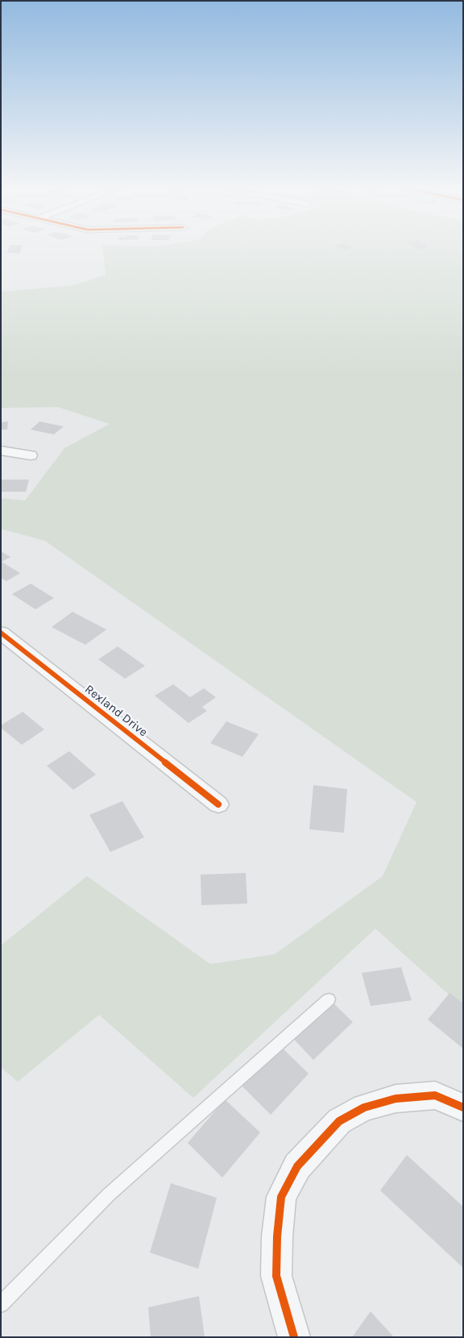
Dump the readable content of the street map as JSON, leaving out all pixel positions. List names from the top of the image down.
{
  "streets": {
    "street": ["Rexland Drive"]
  }
}
